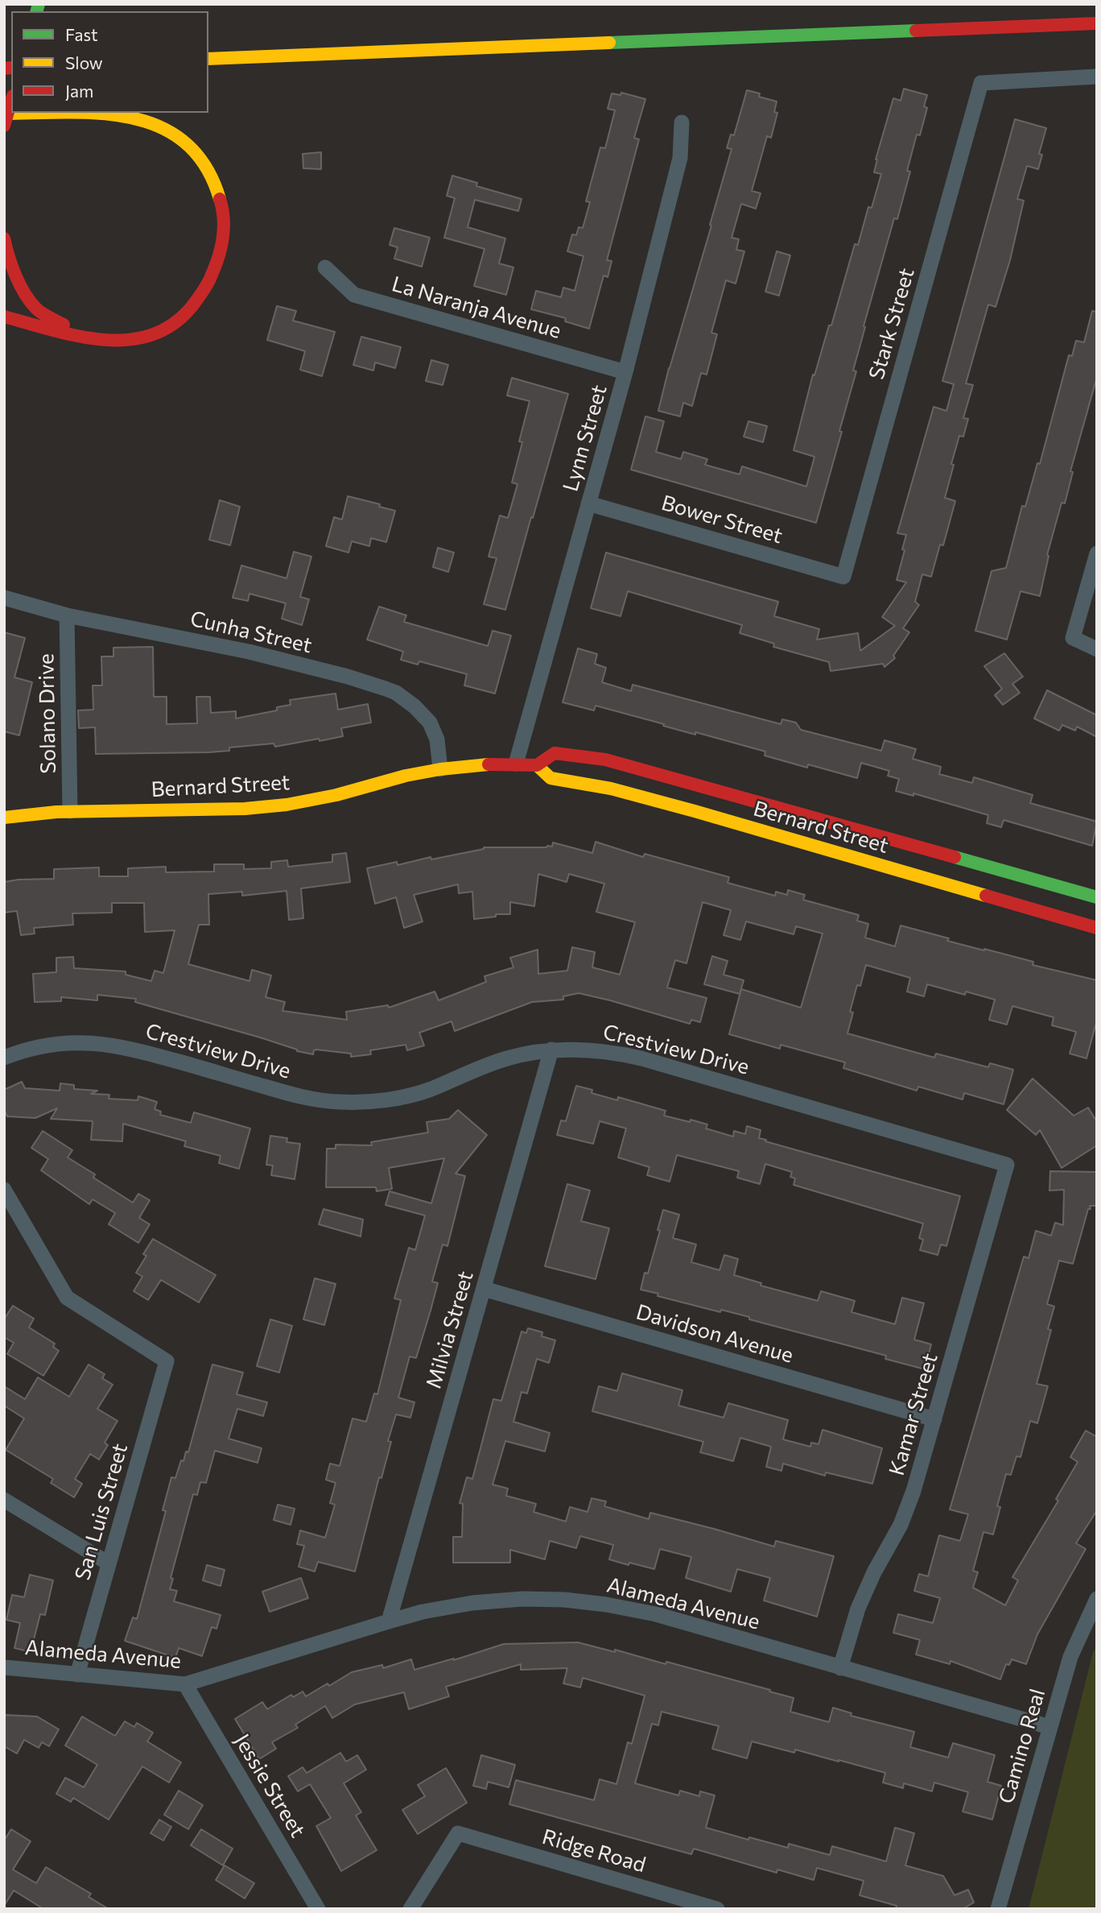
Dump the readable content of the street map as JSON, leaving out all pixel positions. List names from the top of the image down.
{
  "streets": {
    "main road": ["Bernard Street"],
    "street": [
      "La Naranja Avenue",
      "Stark Street",
      "Lynn Street",
      "Bower Street",
      "Cunha Street",
      "Solano Drive",
      "Crestview Drive",
      "Milvia Street",
      "Davidson Avenue",
      "Kamar Street",
      "San Luis Street",
      "Alameda Avenue",
      "Camino Real",
      "Jessie Street",
      "Ridge Road"
    ]
  },
  "crossings": [
    ["La Naranja Avenue", "Lynn Street"],
    ["Stark Street", "Bower Street"],
    ["Lynn Street", "Bower Street"],
    ["Lynn Street", "Bernard Street"],
    ["Cunha Street", "Solano Drive"],
    ["Cunha Street", "Bernard Street"],
    ["Solano Drive", "Bernard Street"],
    ["Crestview Drive", "Milvia Street"],
    ["Crestview Drive", "Kamar Street"],
    ["Milvia Street", "Davidson Avenue"],
    ["Milvia Street", "Alameda Avenue"],
    ["Davidson Avenue", "Kamar Street"],
    ["Kamar Street", "Alameda Avenue"],
    ["San Luis Street", "Alameda Avenue"],
    ["Alameda Avenue", "Camino Real"],
    ["Alameda Avenue", "Jessie Street"]
  ],
  "legend": ["Fast", "Slow", "Jam"]
}
